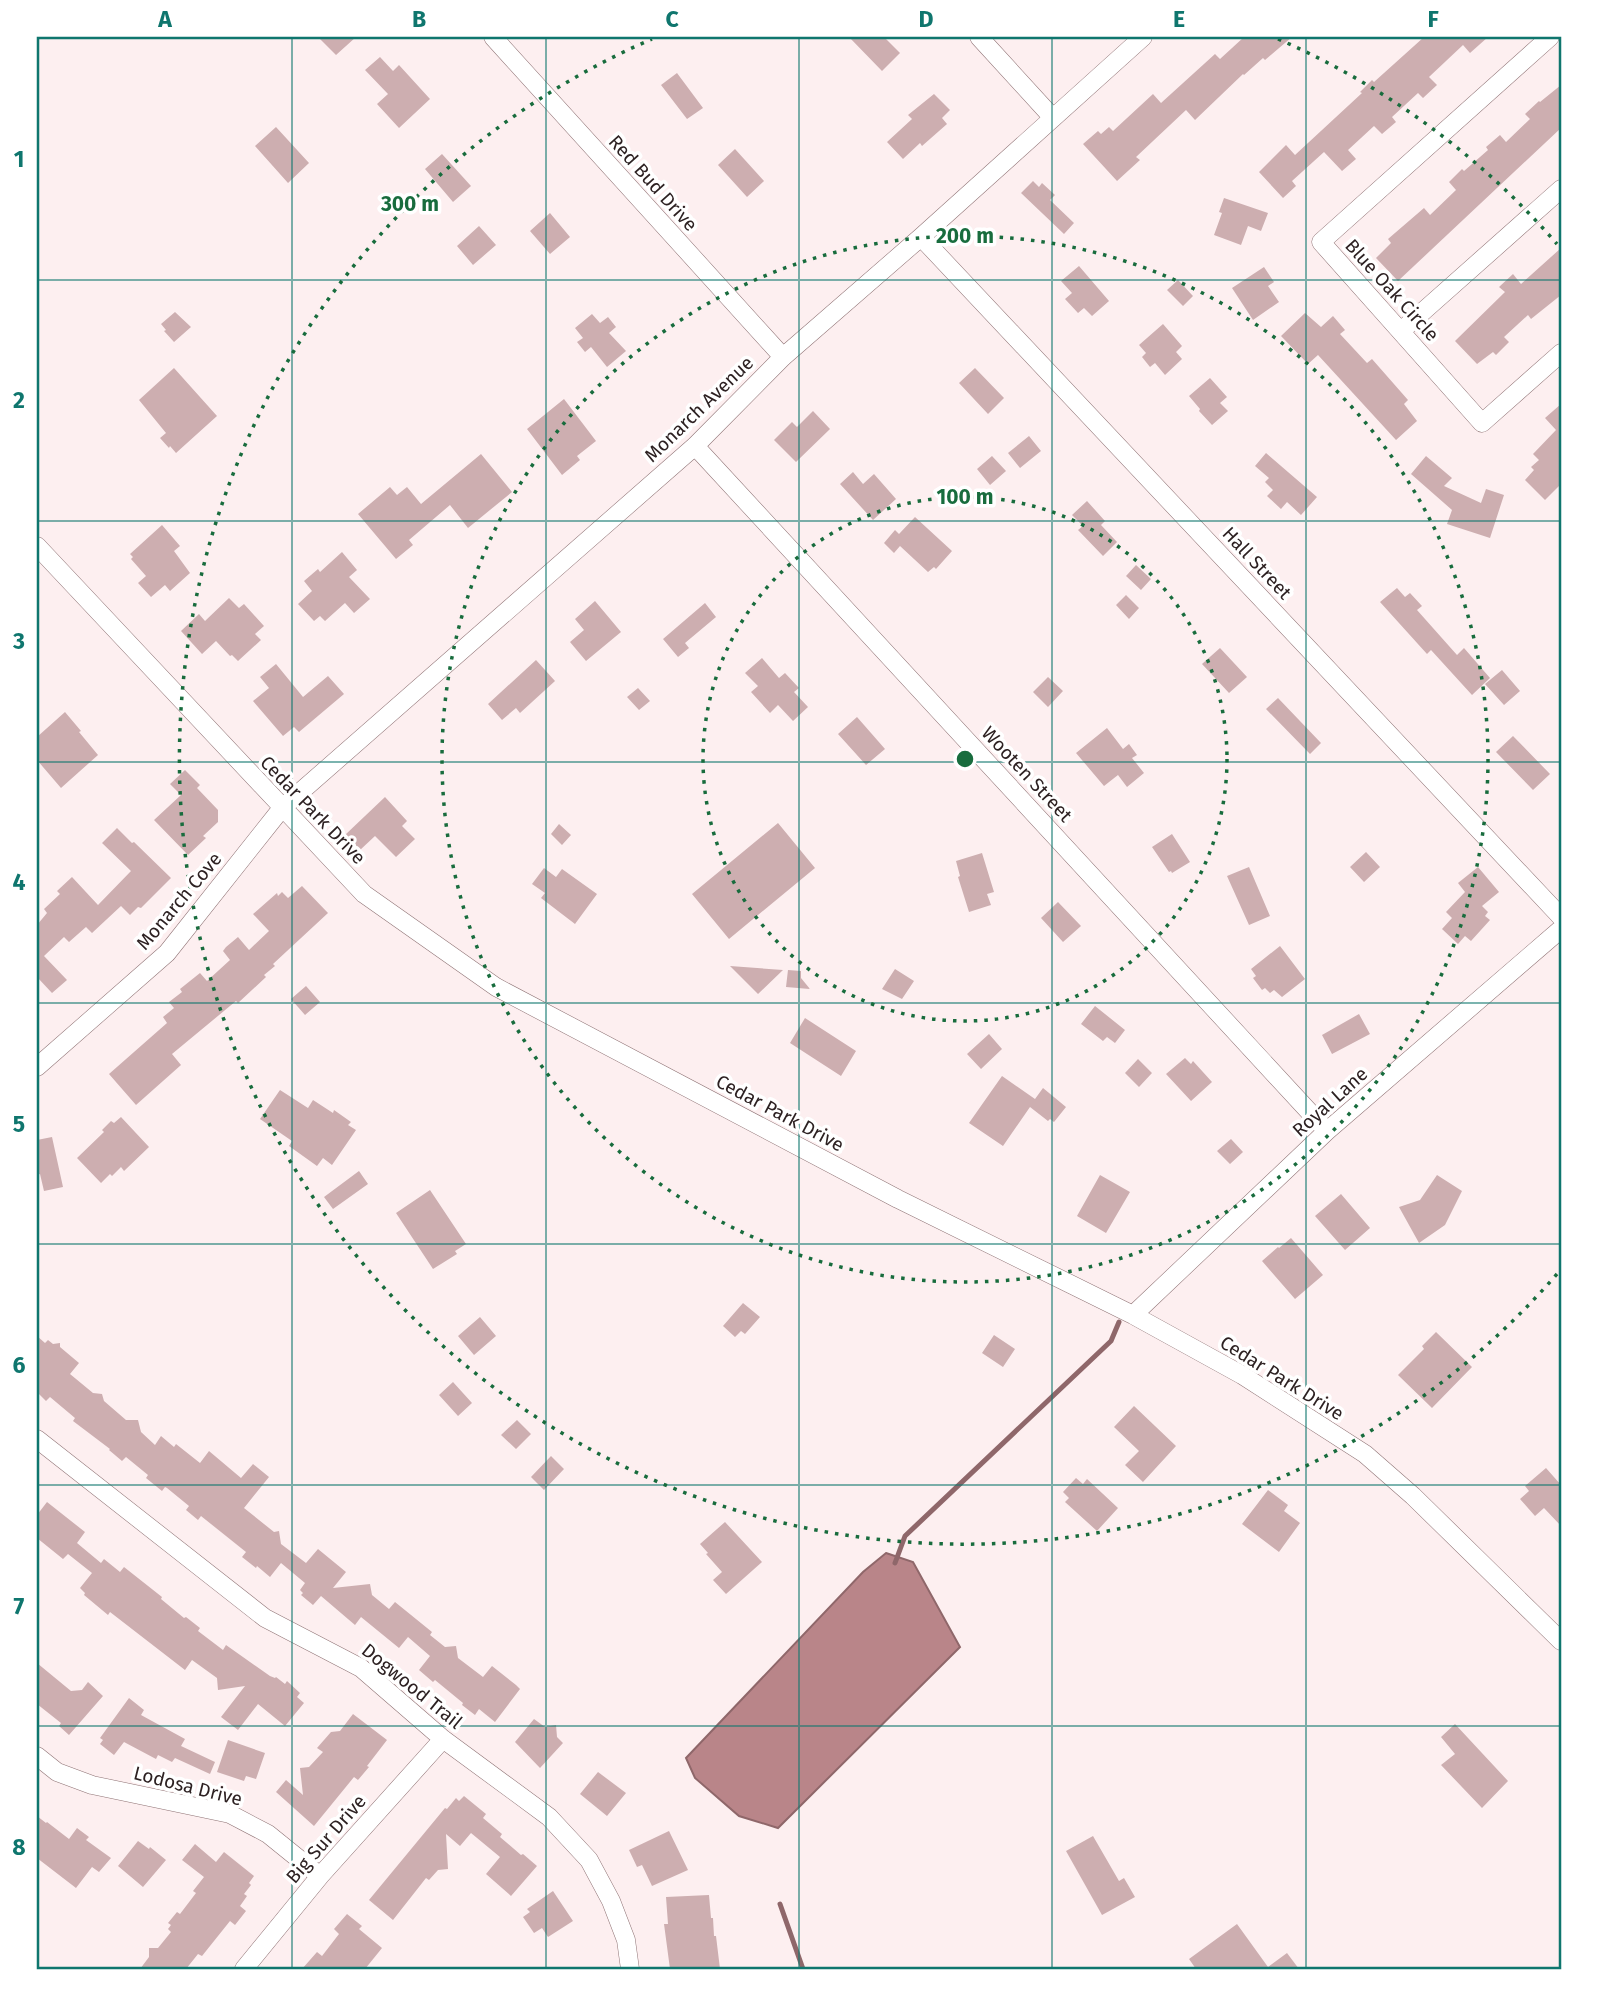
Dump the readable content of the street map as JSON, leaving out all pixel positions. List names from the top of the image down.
{
  "streets": {
    "street": [
      "Red Bud Drive",
      "Blue Oak Circle",
      "Monarch Avenue",
      "Hall Street",
      "Wooten Street",
      "Cedar Park Drive",
      "Monarch Cove",
      "Royal Lane",
      "Dogwood Trail",
      "Lodosa Drive",
      "Big Sur Drive"
    ]
  },
  "crossings": [
    ["Red Bud Drive", "Monarch Avenue"],
    ["Monarch Avenue", "Hall Street"],
    ["Monarch Avenue", "Wooten Street"],
    ["Monarch Avenue", "Cedar Park Drive"],
    ["Monarch Avenue", "Monarch Cove"],
    ["Wooten Street", "Royal Lane"],
    ["Cedar Park Drive", "Monarch Cove"],
    ["Cedar Park Drive", "Royal Lane"],
    ["Dogwood Trail", "Big Sur Drive"],
    ["Lodosa Drive", "Big Sur Drive"]
  ],
  "grid": {
    "columns": [
      "A",
      "B",
      "C",
      "D",
      "E",
      "F"
    ],
    "rows": [
      "1",
      "2",
      "3",
      "4",
      "5",
      "6",
      "7",
      "8"
    ]
  },
  "rings": ["300 m", "200 m", "100 m"]
}
